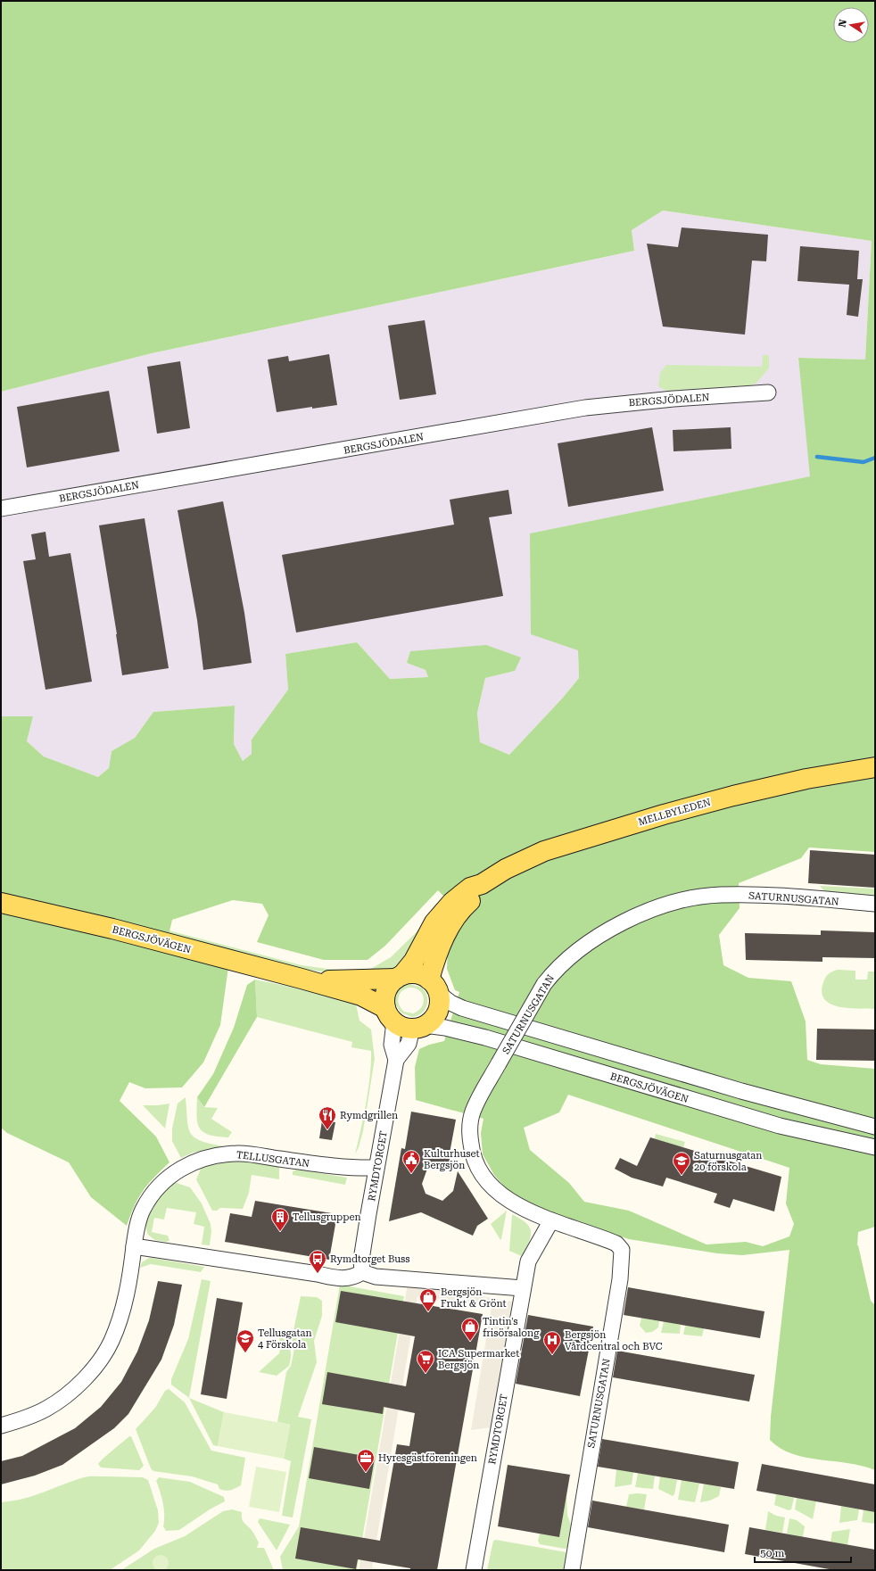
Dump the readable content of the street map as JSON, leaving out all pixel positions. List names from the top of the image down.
{
  "streets": {
    "main road": ["MELLBYLEDEN", "BERGSJÖVÄGEN"],
    "street": [
      "BERGSJÖDALEN",
      "SATURNUSGATAN",
      "TELLUSGATAN",
      "RYMDTORGET"
    ]
  },
  "crossings": [
    ["MELLBYLEDEN", "BERGSJÖVÄGEN"],
    ["MELLBYLEDEN", "RYMDTORGET"],
    ["SATURNUSGATAN", "RYMDTORGET"],
    ["BERGSJÖVÄGEN", "RYMDTORGET"],
    ["TELLUSGATAN", "RYMDTORGET"]
  ],
  "places": {
    "restaurant": ["Rymdgrillen"],
    "public building": ["Kulturhuset Bergsjön"],
    "school or university": ["Saturnusgatan 20 förskola", "Tellusgatan 4 Förskola"],
    "building": ["Tellusgruppen"],
    "bus stop": ["Rymdtorget Buss"],
    "shop": ["Bergsjön Frukt & Grönt", "Tintin's frisörsalong"],
    "hospital": ["Bergsjön Vårdcentral och BVC"],
    "supermarket": ["ICA Supermarket Bergsjön"],
    "office": ["Hyresgästföreningen"]
  },
  "scale_bar": "50 m",
  "north": "left"
}
